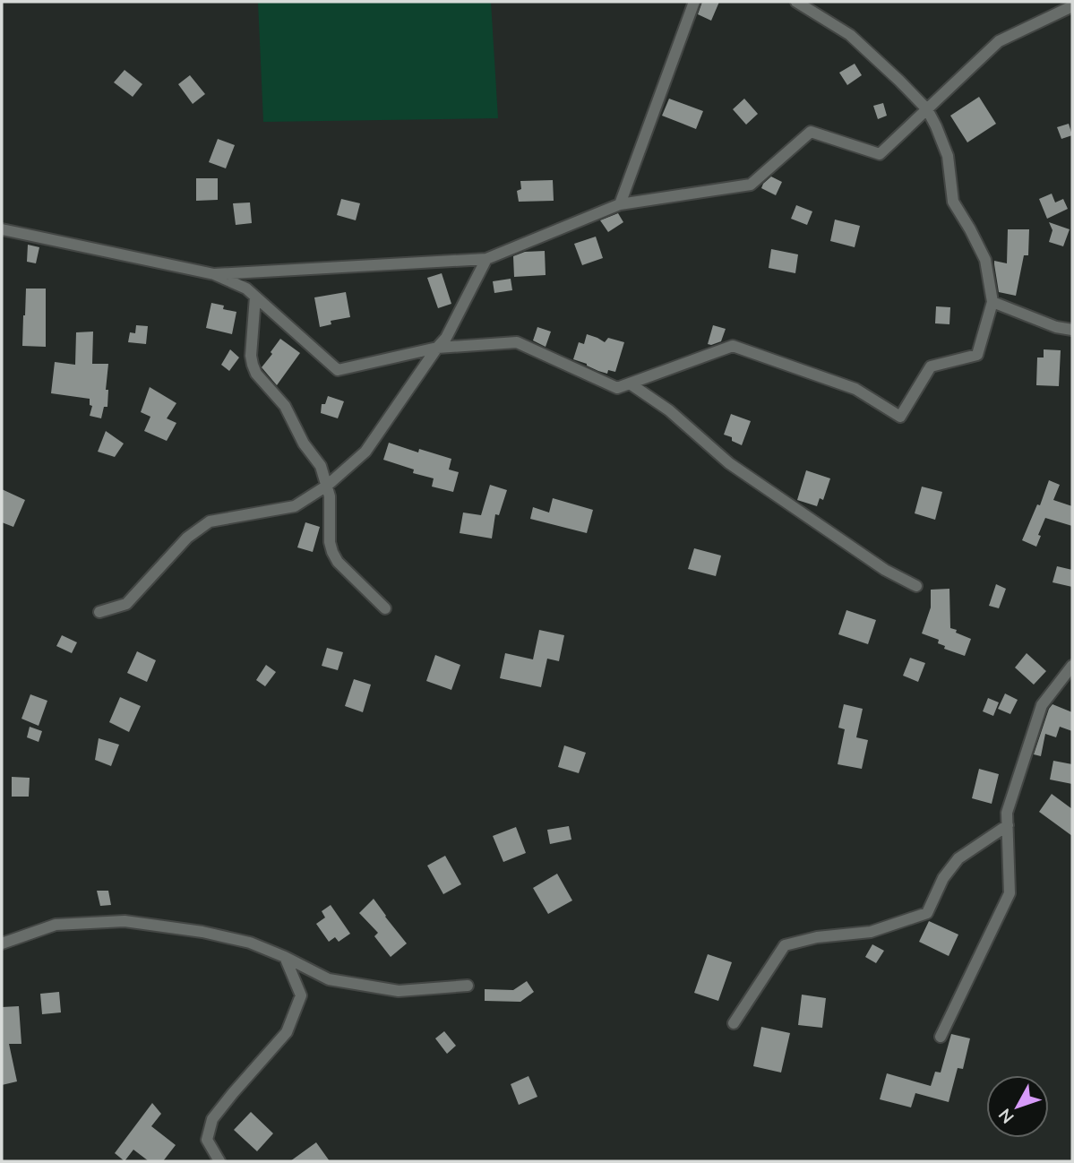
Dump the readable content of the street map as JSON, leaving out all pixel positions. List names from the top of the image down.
{
  "north": "bottom left"
}
